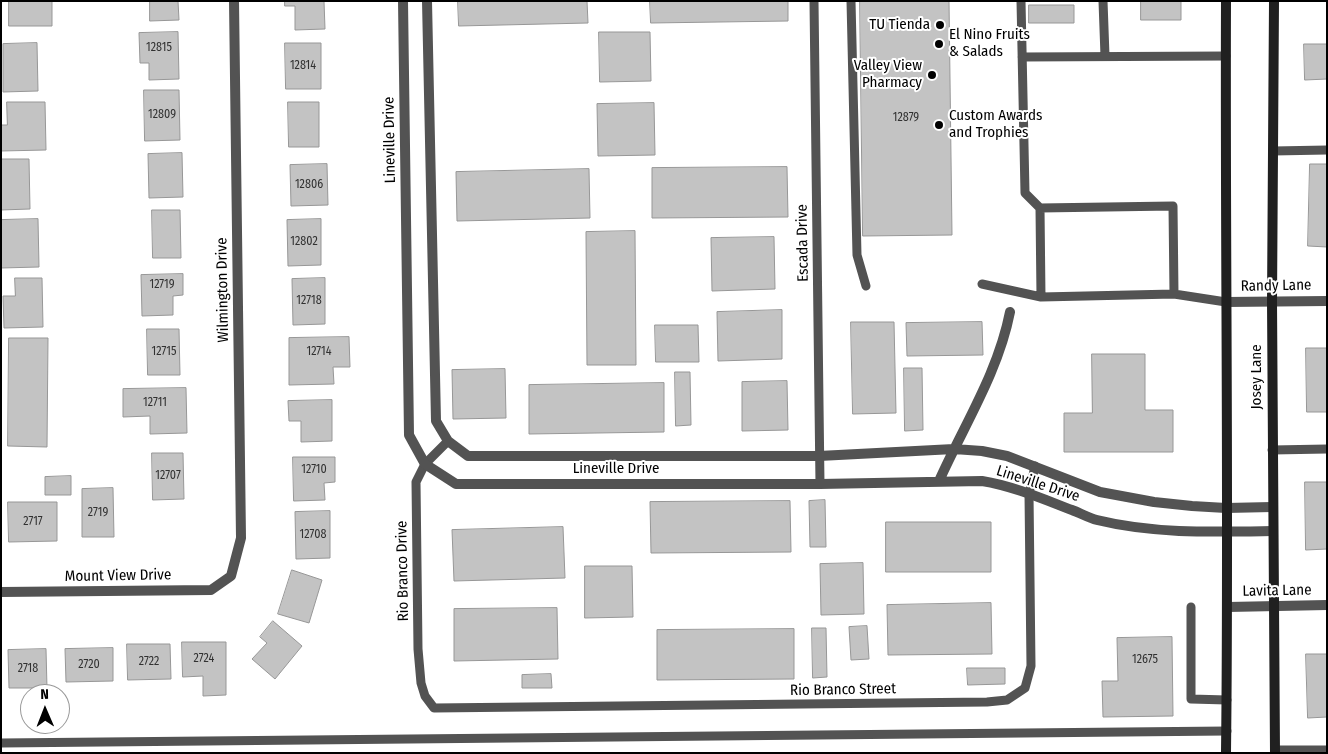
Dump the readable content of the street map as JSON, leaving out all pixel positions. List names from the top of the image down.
{
  "streets": {
    "main road": ["Josey Lane"],
    "street": [
      "Lineville Drive",
      "Randy Lane",
      "Wilmington Drive",
      "Mount View Drive",
      "Lavita Lane"
    ],
    "lane": ["Escada Drive", "Rio Branco Drive", "Rio Branco Street"]
  },
  "crossings": [
    ["Lineville Drive", "Escada Drive"],
    ["Lineville Drive", "Josey Lane"],
    ["Lineville Drive", "Rio Branco Drive"],
    ["Lineville Drive", "Rio Branco Street"],
    ["Randy Lane", "Josey Lane"],
    ["Wilmington Drive", "Mount View Drive"],
    ["Josey Lane", "Lavita Lane"],
    ["Rio Branco Drive", "Rio Branco Street"]
  ],
  "places": [
    "TU Tienda",
    "El Nino Fruits & Salads",
    "Valley View Pharmacy",
    "Custom Awards and Trophies"
  ],
  "house_numbers": [
    "12815",
    "12814",
    "12809",
    "12879",
    "12806",
    "12802",
    "12719",
    "12718",
    "12715",
    "12714",
    "12711",
    "12710",
    "12707",
    "2719",
    "2717",
    "12708",
    "2724",
    "12675",
    "2722",
    "2720",
    "2718"
  ],
  "north": "top"
}
